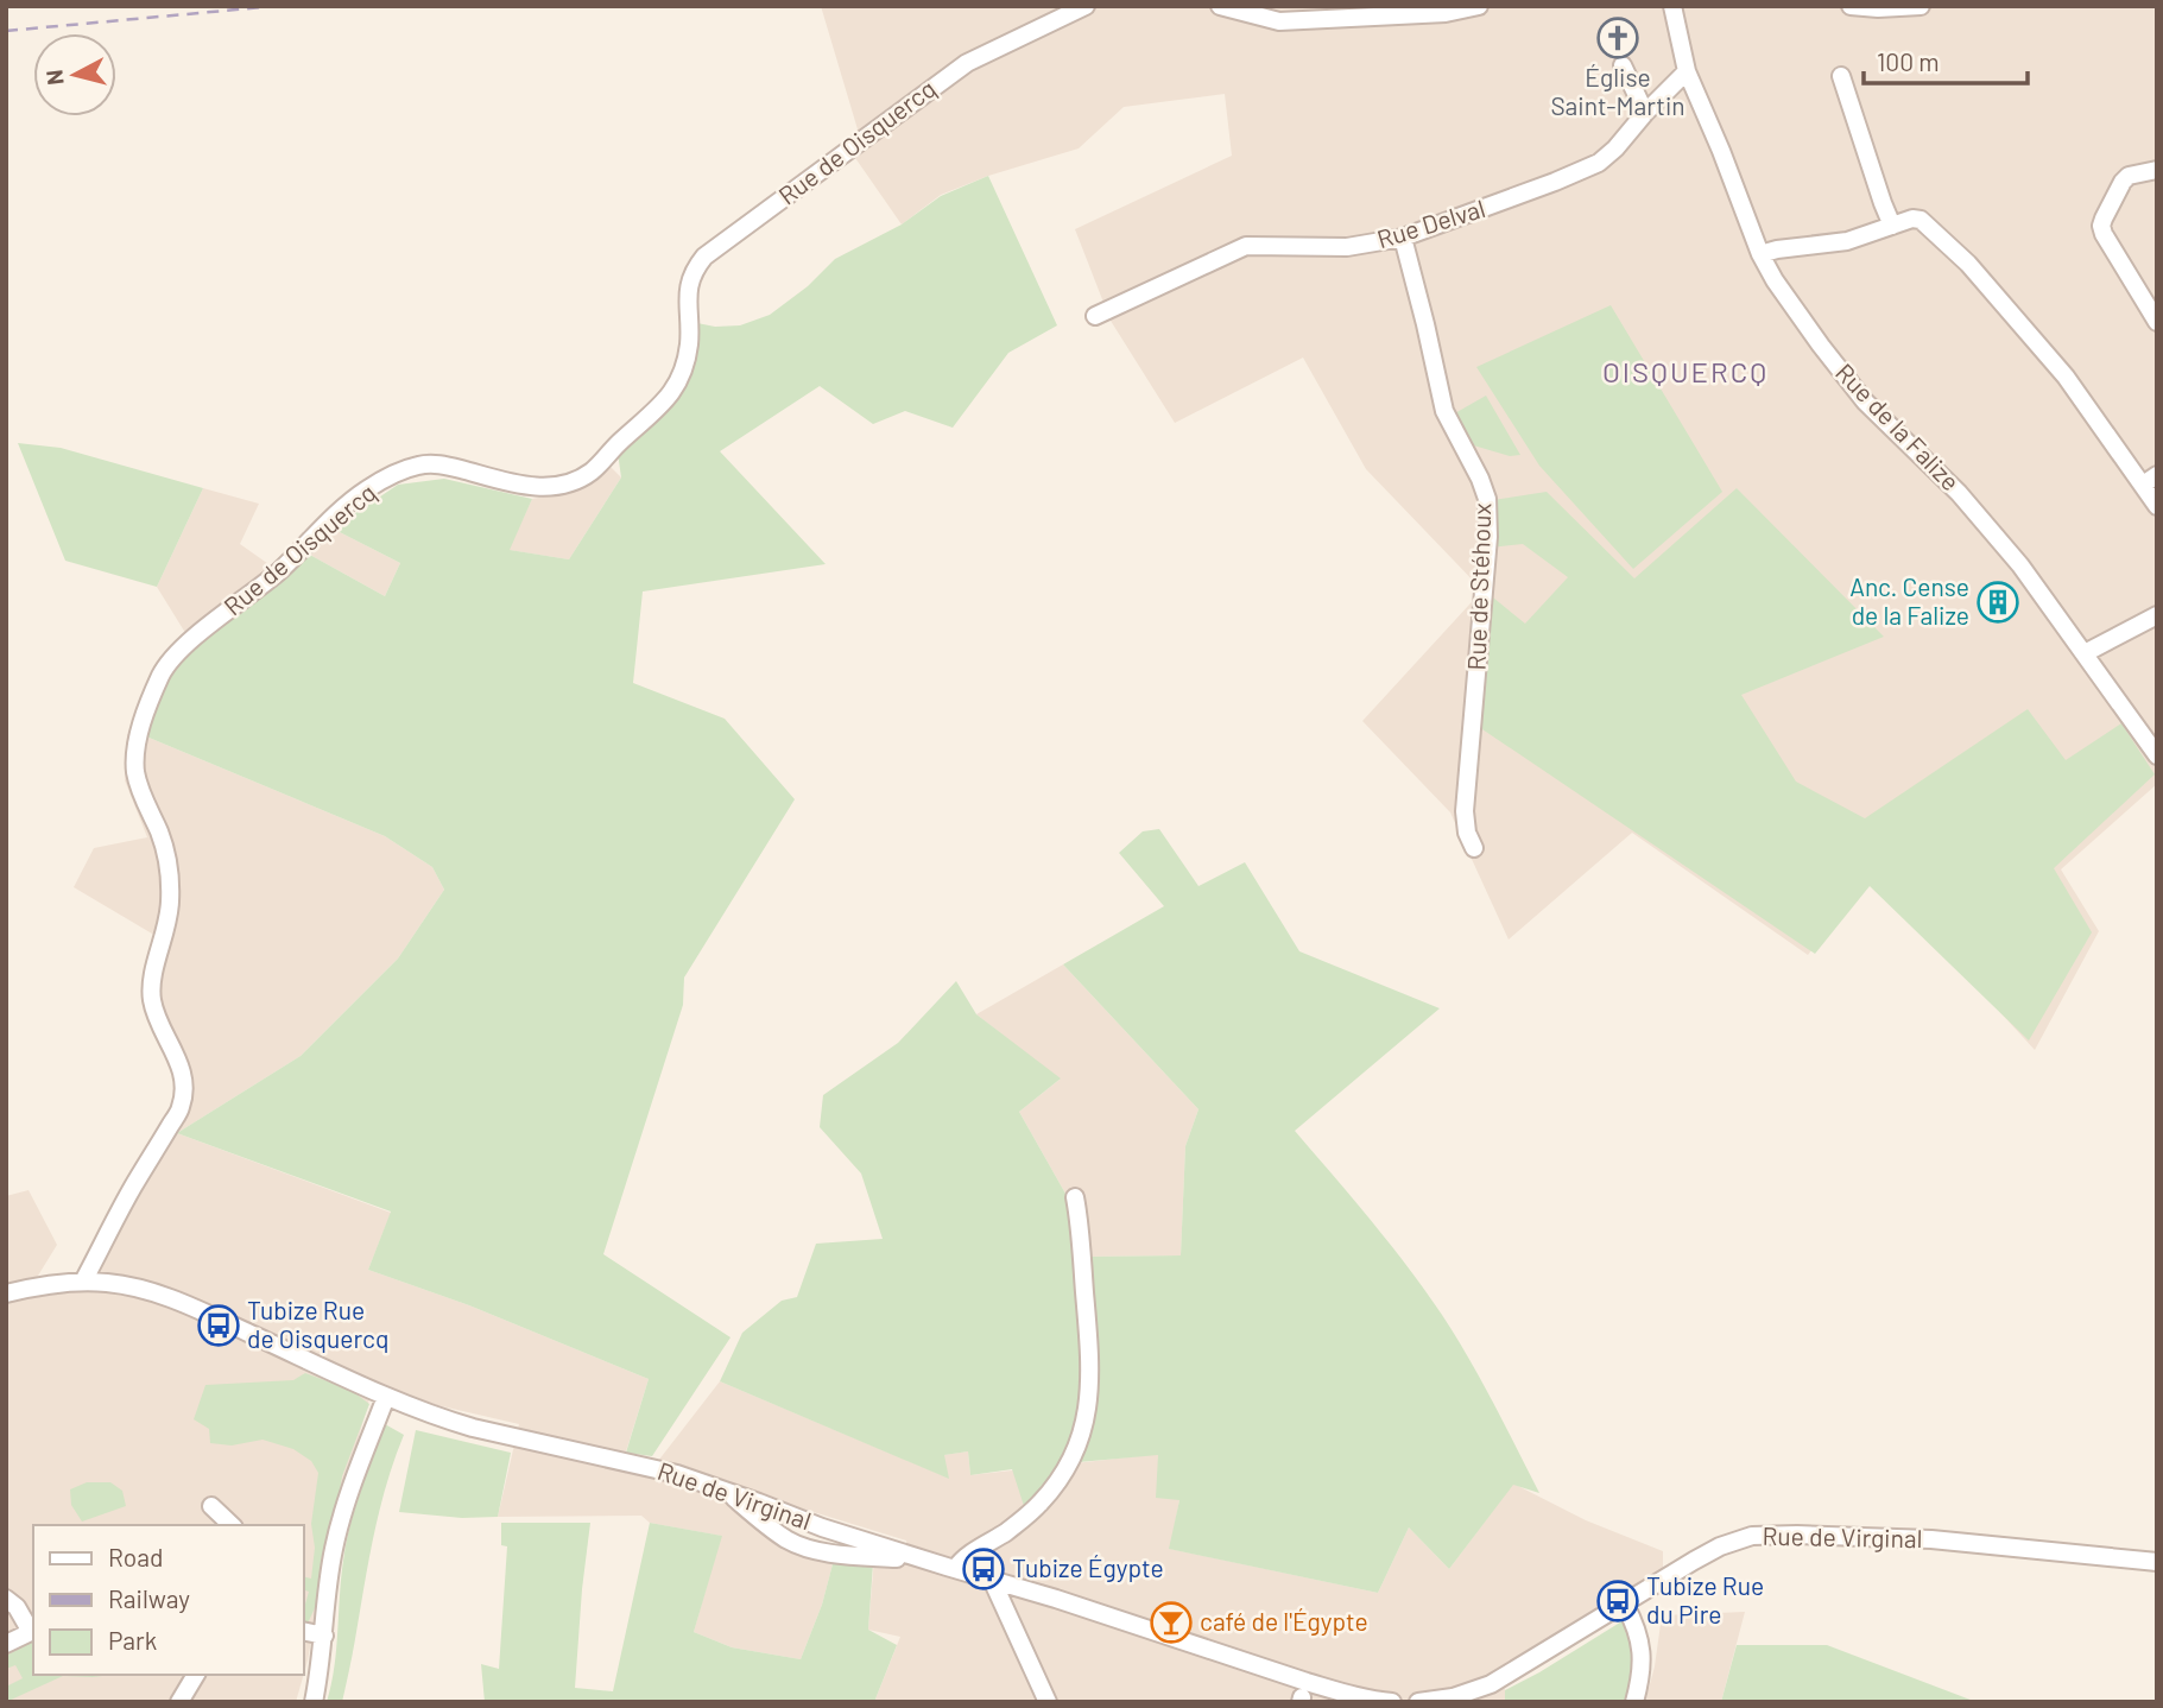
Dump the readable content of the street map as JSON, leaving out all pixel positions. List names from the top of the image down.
{
  "streets": {
    "street": [
      "Rue de Oisquercq",
      "Rue Delval",
      "Rue de la Falize",
      "Rue de Stéhoux",
      "Rue de Virginal"
    ]
  },
  "crossings": [
    ["Rue de Oisquercq", "Rue de Virginal"],
    ["Rue Delval", "Rue de la Falize"],
    ["Rue Delval", "Rue de Stéhoux"]
  ],
  "districts": ["OISQUERCQ"],
  "places": {
    "church": ["Église Saint-Martin"],
    "building": ["Anc. Cense de la Falize"],
    "bus stop": ["Tubize Rue de Oisquercq", "Tubize Égypte", "Tubize Rue du Pire"],
    "bar": ["café de l'Égypte"]
  },
  "legend": ["Road", "Railway", "Park"],
  "scale_bar": "100 m",
  "north": "left"
}
